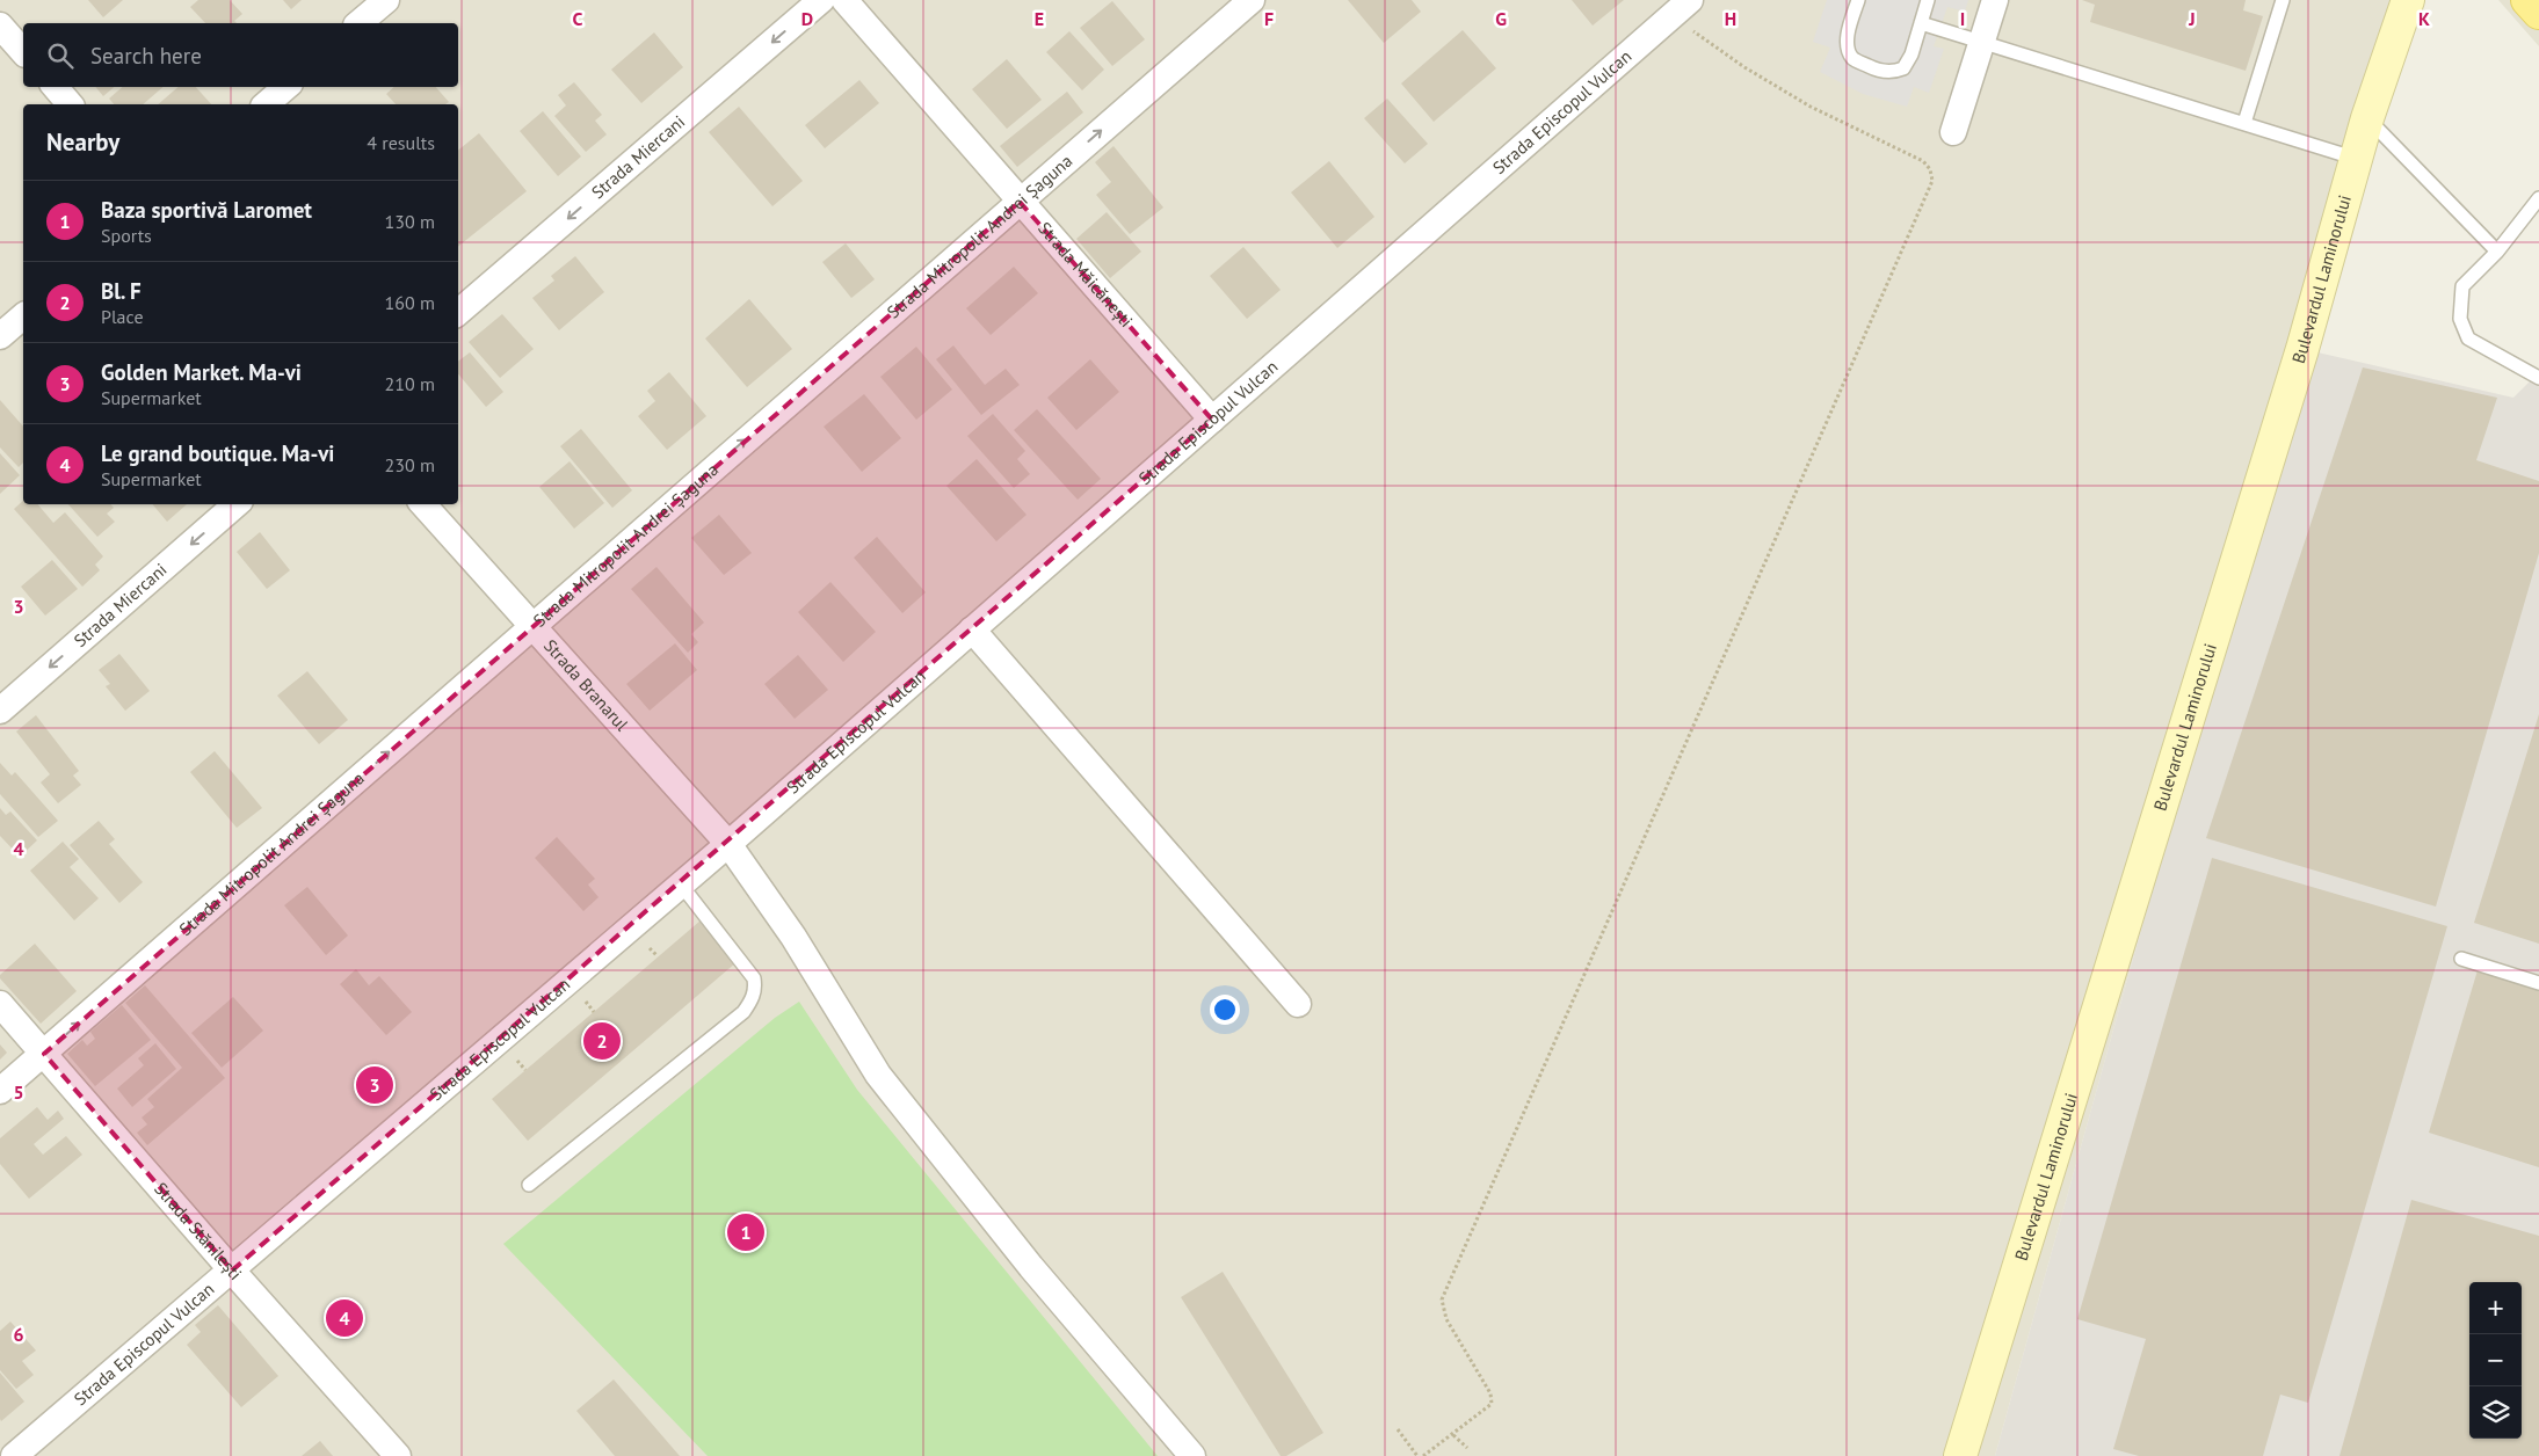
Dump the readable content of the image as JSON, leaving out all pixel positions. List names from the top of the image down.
{
  "streets": {
    "street": [
      "Strada Episcopul Vulcan",
      "Strada Miercani",
      "Strada Mitropolit Andrei Șaguna",
      "Strada Măicănești",
      "Bulevardul Laminorului",
      "Strada Branarul",
      "Strada Stănilești"
    ]
  },
  "crossings": [
    ["Strada Episcopul Vulcan", "Strada Măicănești"],
    ["Strada Episcopul Vulcan", "Strada Branarul"],
    ["Strada Episcopul Vulcan", "Strada Stănilești"],
    ["Strada Mitropolit Andrei Șaguna", "Strada Măicănești"],
    ["Strada Mitropolit Andrei Șaguna", "Strada Branarul"],
    ["Strada Mitropolit Andrei Șaguna", "Strada Stănilești"]
  ],
  "one_way": ["Strada Miercani", "Strada Mitropolit Andrei Șaguna"],
  "page": {
    "search": "Search here",
    "heading": ["Nearby", "4 results"],
    "list": [
      {
        "mark": "1",
        "name": "Baza sportivă Laromet",
        "note": "Sports",
        "value": "130 m"
      },
      {
        "mark": "2",
        "name": "Bl. F",
        "note": "Place",
        "value": "160 m"
      },
      {
        "mark": "3",
        "name": "Golden Market. Ma-vi",
        "note": "Supermarket",
        "value": "210 m"
      },
      {
        "mark": "4",
        "name": "Le grand boutique. Ma-vi",
        "note": "Supermarket",
        "value": "230 m"
      }
    ],
    "pins": [
      "2",
      "3",
      "1",
      "4"
    ],
    "map_buttons": ["+", "−"]
  },
  "grid": {
    "columns": [
      "C",
      "D",
      "E",
      "F",
      "G",
      "H",
      "I",
      "J",
      "K"
    ],
    "rows": [
      "3",
      "4",
      "5",
      "6"
    ]
  }
}
